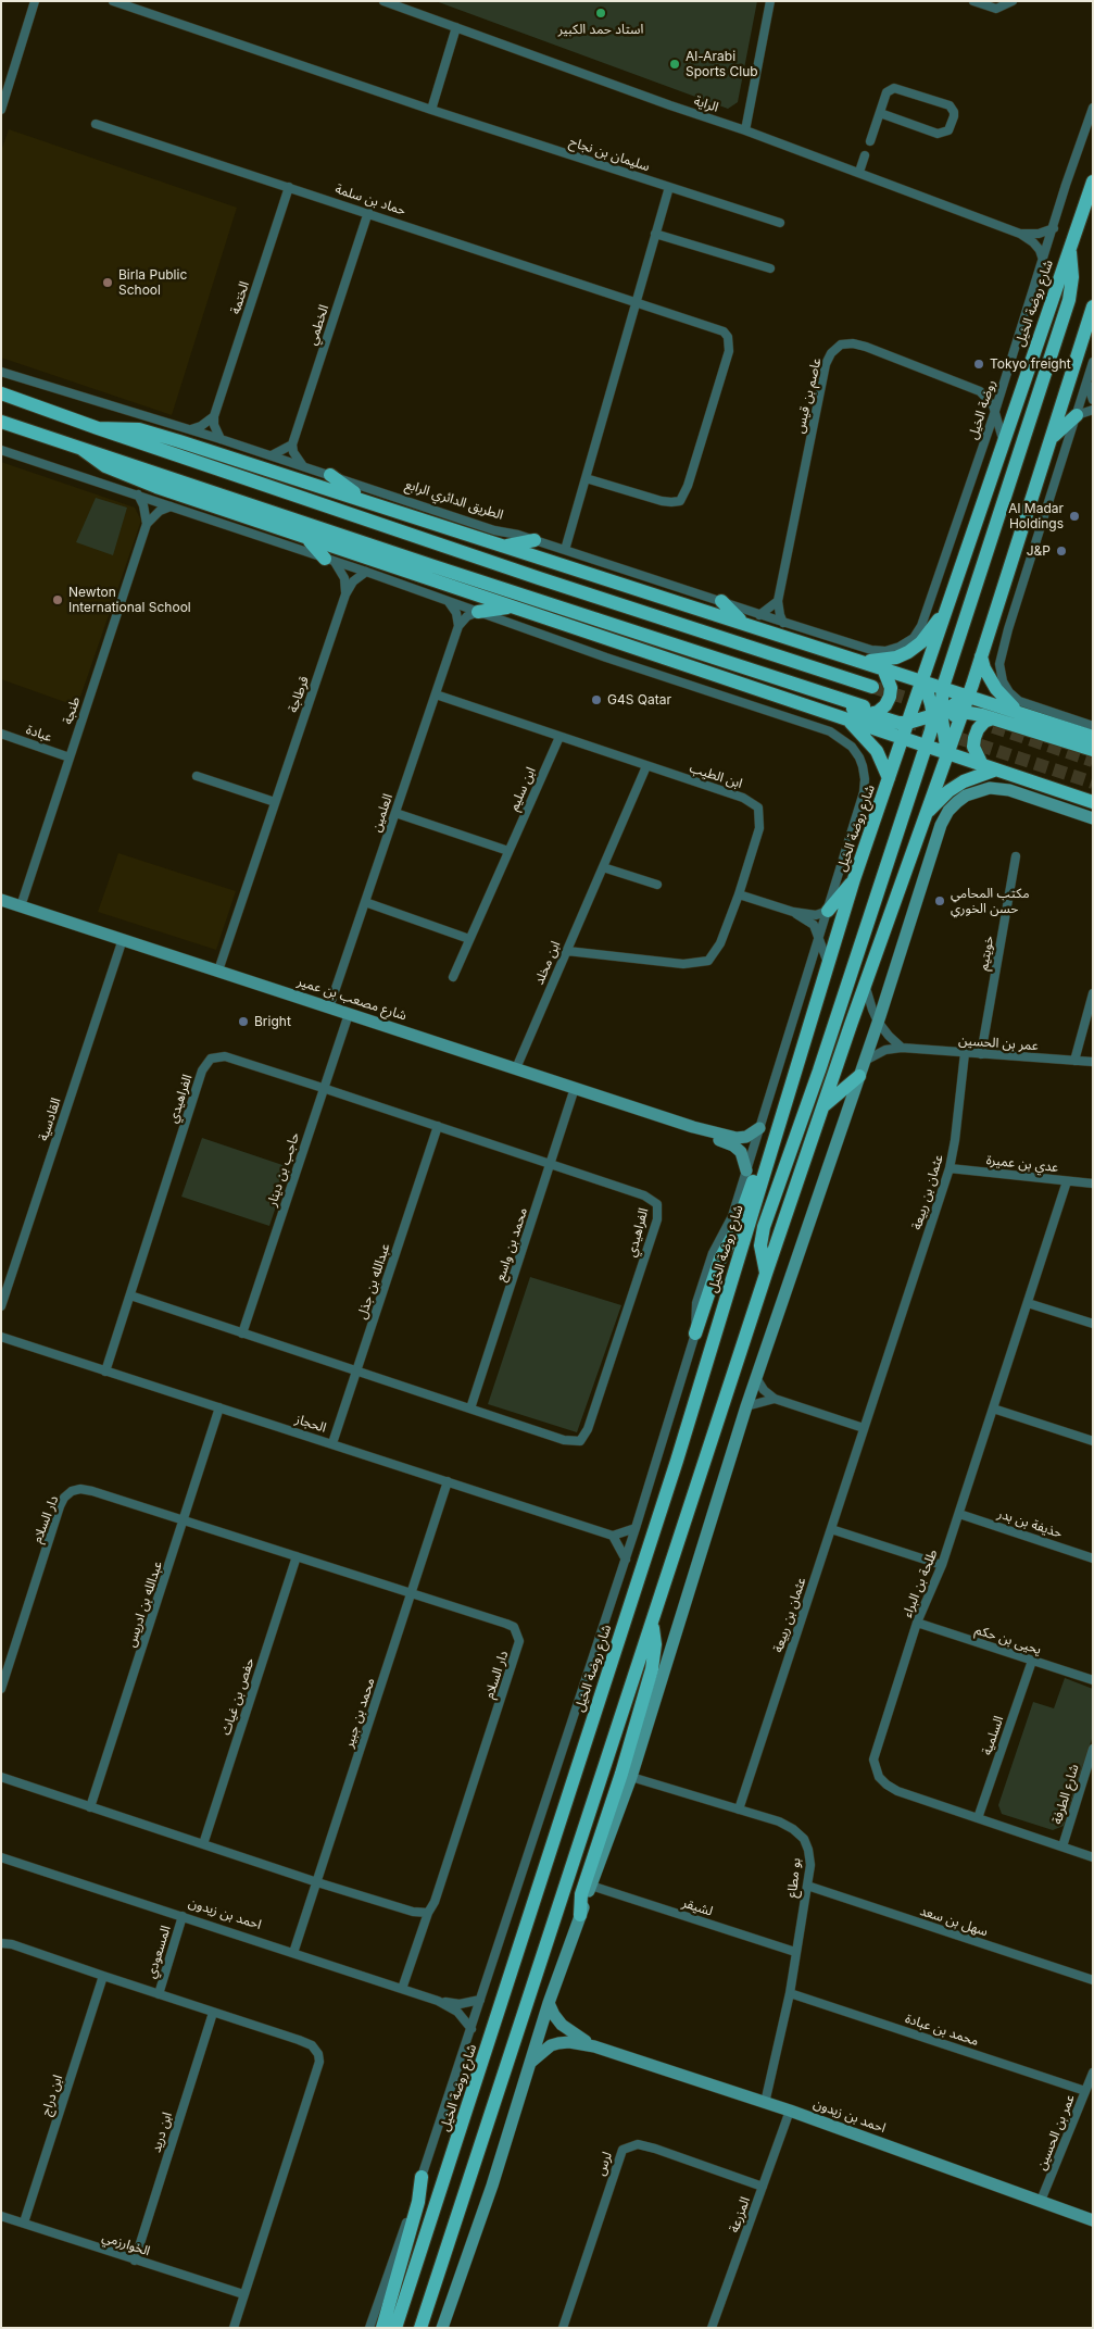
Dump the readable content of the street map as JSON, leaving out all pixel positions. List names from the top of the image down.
{
  "streets": {
    "main road": ["شارع روضة الخيل"],
    "street": [
      "الراية",
      "سليمان بن نجاح",
      "حماد بن سلمة",
      "الختمة",
      "الخطمي",
      "عاصم بن قيس",
      "روضة الخيل",
      "الطريق الدائري الرابع",
      "قرطاجة",
      "طنجة",
      "عبادة",
      "ابن الطيب",
      "ابن سليم",
      "العلمين",
      "خويتيم",
      "ابن مخلد",
      "شارع مصعب بن عمير",
      "عمر بن الحسين",
      "الفراهيدي",
      "القادسية",
      "عدي بن عميرة",
      "حاجب بن دينار",
      "عثمان بن ربيعة",
      "محمد بن واسع",
      "عبدالله بن جذل",
      "الحجاز",
      "دار السلام",
      "حذيفة بن بدر",
      "طلحة بن البراء",
      "عبدالله بن ادريس",
      "يحيى بن حكم",
      "حفص بن غياث",
      "محمد بن جبير",
      "السلمية",
      "شارع الطرفة",
      "بو مطاع",
      "لشيقر",
      "احمد بن زيدون",
      "سهل بن سعد",
      "المسعودي",
      "محمد بن عبادة",
      "ابن دراج",
      "ابن دريد",
      "لرس",
      "المزرعة",
      "الخوارزمي"
    ]
  },
  "crossings": [
    ["الراية", "روضة الخيل"],
    ["حماد بن سلمة", "الختمة"],
    ["حماد بن سلمة", "الخطمي"],
    ["شارع روضة الخيل", "شارع مصعب بن عمير"],
    ["شارع روضة الخيل", "احمد بن زيدون"],
    ["عاصم بن قيس", "الطريق الدائري الرابع"],
    ["روضة الخيل", "الطريق الدائري الرابع"],
    ["قرطاجة", "شارع مصعب بن عمير"],
    ["طنجة", "عبادة"],
    ["طنجة", "شارع مصعب بن عمير"],
    ["ابن الطيب", "ابن سليم"],
    ["ابن الطيب", "العلمين"],
    ["ابن الطيب", "ابن مخلد"],
    ["العلمين", "شارع مصعب بن عمير"],
    ["خويتيم", "عمر بن الحسين"],
    ["ابن مخلد", "شارع مصعب بن عمير"],
    ["شارع مصعب بن عمير", "القادسية"],
    ["شارع مصعب بن عمير", "حاجب بن دينار"],
    ["شارع مصعب بن عمير", "محمد بن واسع"],
    ["عمر بن الحسين", "عثمان بن ربيعة"],
    ["عمر بن الحسين", "احمد بن زيدون"],
    ["عمر بن الحسين", "محمد بن عبادة"],
    ["الفراهيدي", "حاجب بن دينار"],
    ["الفراهيدي", "محمد بن واسع"],
    ["الفراهيدي", "عبدالله بن جذل"],
    ["الفراهيدي", "الحجاز"],
    ["عدي بن عميرة", "عثمان بن ربيعة"],
    ["عدي بن عميرة", "طلحة بن البراء"],
    ["عثمان بن ربيعة", "بو مطاع"],
    ["عبدالله بن جذل", "الحجاز"],
    ["الحجاز", "عبدالله بن ادريس"],
    ["الحجاز", "محمد بن جبير"],
    ["دار السلام", "عبدالله بن ادريس"],
    ["دار السلام", "حفص بن غياث"],
    ["دار السلام", "محمد بن جبير"],
    ["حذيفة بن بدر", "طلحة بن البراء"],
    ["طلحة بن البراء", "يحيى بن حكم"],
    ["طلحة بن البراء", "السلمية"],
    ["طلحة بن البراء", "شارع الطرفة"],
    ["يحيى بن حكم", "السلمية"],
    ["محمد بن جبير", "احمد بن زيدون"],
    ["بو مطاع", "لشيقر"],
    ["بو مطاع", "احمد بن زيدون"],
    ["بو مطاع", "سهل بن سعد"],
    ["بو مطاع", "محمد بن عبادة"],
    ["احمد بن زيدون", "المسعودي"],
    ["احمد بن زيدون", "المزرعة"],
    ["ابن دراج", "الخوارزمي"],
    ["ابن دريد", "الخوارزمي"],
    ["لرس", "المزرعة"]
  ],
  "places": [
    "استاد حمد الكبير",
    "Al-Arabi Sports Club",
    "Birla Public School",
    "Tokyo freight",
    "Al Madar Holdings",
    "J&P",
    "Newton International School",
    "G4S Qatar",
    "مكتب المحامي حسن الخوري",
    "Bright"
  ]
}
